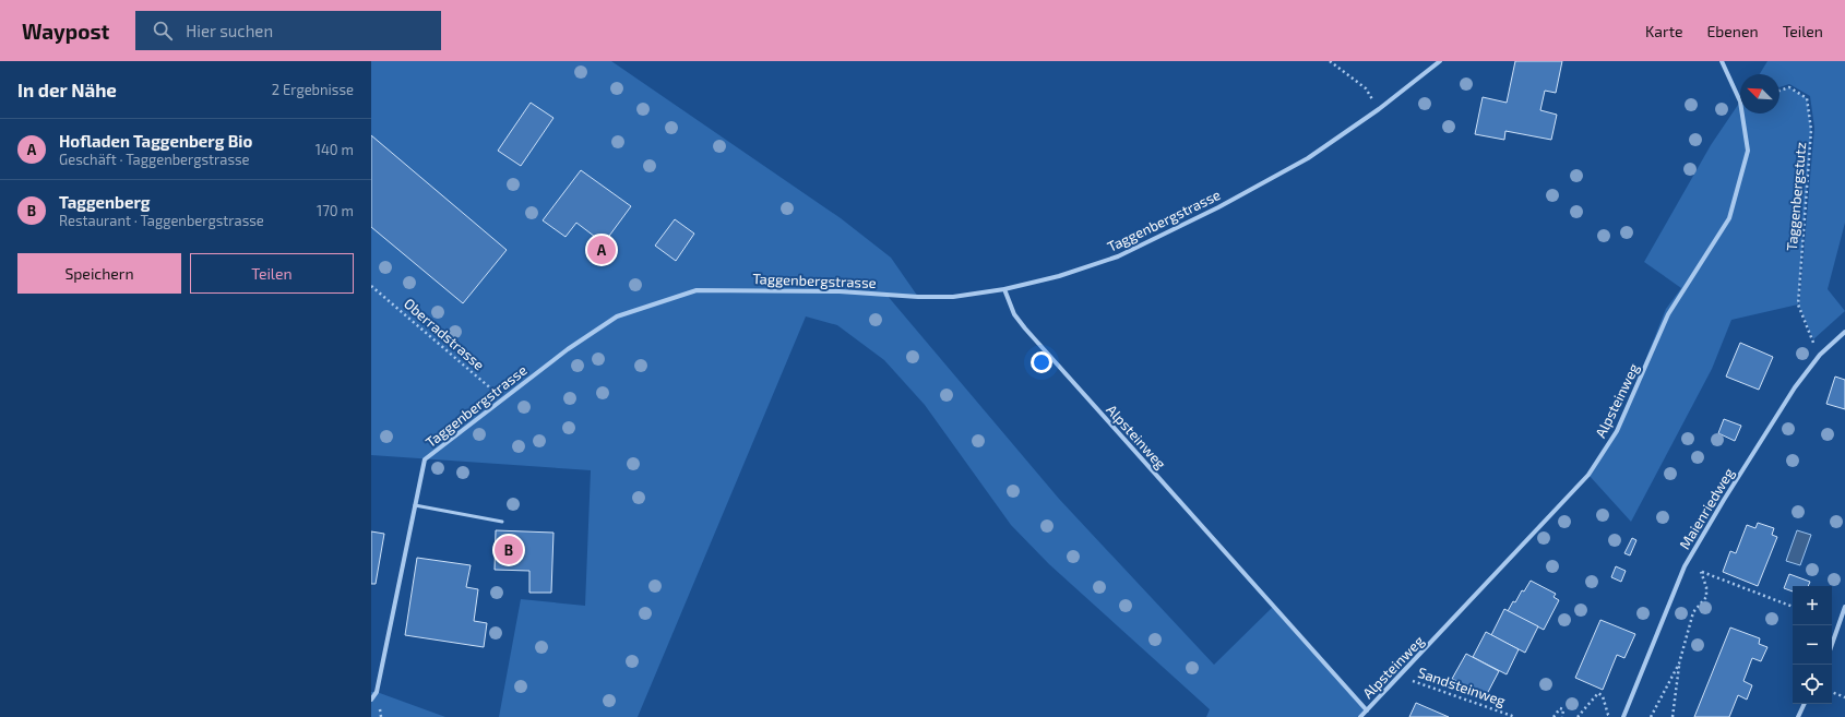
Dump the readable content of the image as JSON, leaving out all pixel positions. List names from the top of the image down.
{
  "streets": {
    "street": ["Taggenbergstrasse", "Alpsteinweg", "Maienriedweg"],
    "path": ["Taggenbergstutz", "Oberradstrasse", "Sandsteinweg"]
  },
  "crossings": [
    ["Taggenbergstrasse", "Oberradstrasse"],
    ["Taggenbergstrasse", "Alpsteinweg"],
    ["Alpsteinweg", "Sandsteinweg"]
  ],
  "north": "top left",
  "page": {
    "header": "Waypost",
    "search": "Hier suchen",
    "nav": ["Karte", "Ebenen", "Teilen"],
    "heading": ["In der Nähe", "2 Ergebnisse"],
    "list": [
      {
        "mark": "A",
        "name": "Hofladen Taggenberg Bio",
        "note": "Geschäft · Taggenbergstrasse",
        "value": "140 m"
      },
      {
        "mark": "B",
        "name": "Taggenberg",
        "note": "Restaurant · Taggenbergstrasse",
        "value": "170 m"
      }
    ],
    "pins": ["A", "B"],
    "buttons": ["Speichern", "Teilen"],
    "map_buttons": ["+", "−"]
  }
}
